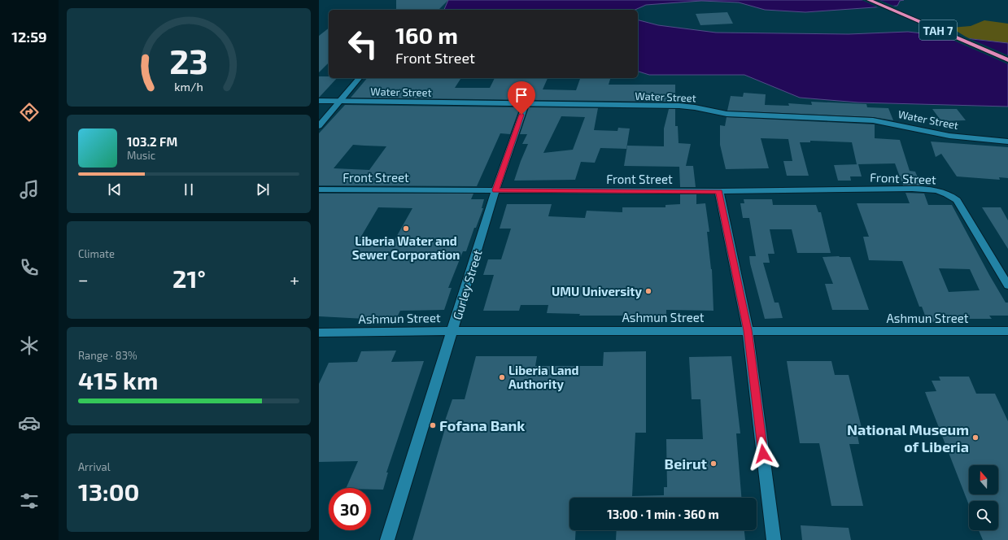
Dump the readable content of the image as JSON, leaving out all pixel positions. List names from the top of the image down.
{
  "streets": {
    "highway": ["TAH 7"],
    "street": [
      "Water Street",
      "Front Street",
      "Gurley Street",
      "Ashmun Street"
    ]
  },
  "crossings": [
    ["Water Street", "Gurley Street"],
    ["Front Street", "Gurley Street"],
    ["Gurley Street", "Ashmun Street"]
  ],
  "places": [
    "Liberia Water and Sewer Corporation",
    "UMU University",
    "Liberia Land Authority",
    "Fofana Bank",
    "National Museum of Liberia",
    "Beirut"
  ],
  "north": "top",
  "page": {
    "tabs": "12:59",
    "turn": ["160 m", "Front Street"],
    "song": ["103.2 FM", "Music"],
    "tile": [
      "Climate",
      ["Range · 83%", "415 km"],
      ["Arrival", "13:00"]
    ],
    "heat": ["−", "21°", "+"],
    "limit": "30",
    "trip": "13:00 · 1 min · 360 m",
    "gauge": ["23", "km/h"]
  }
}
